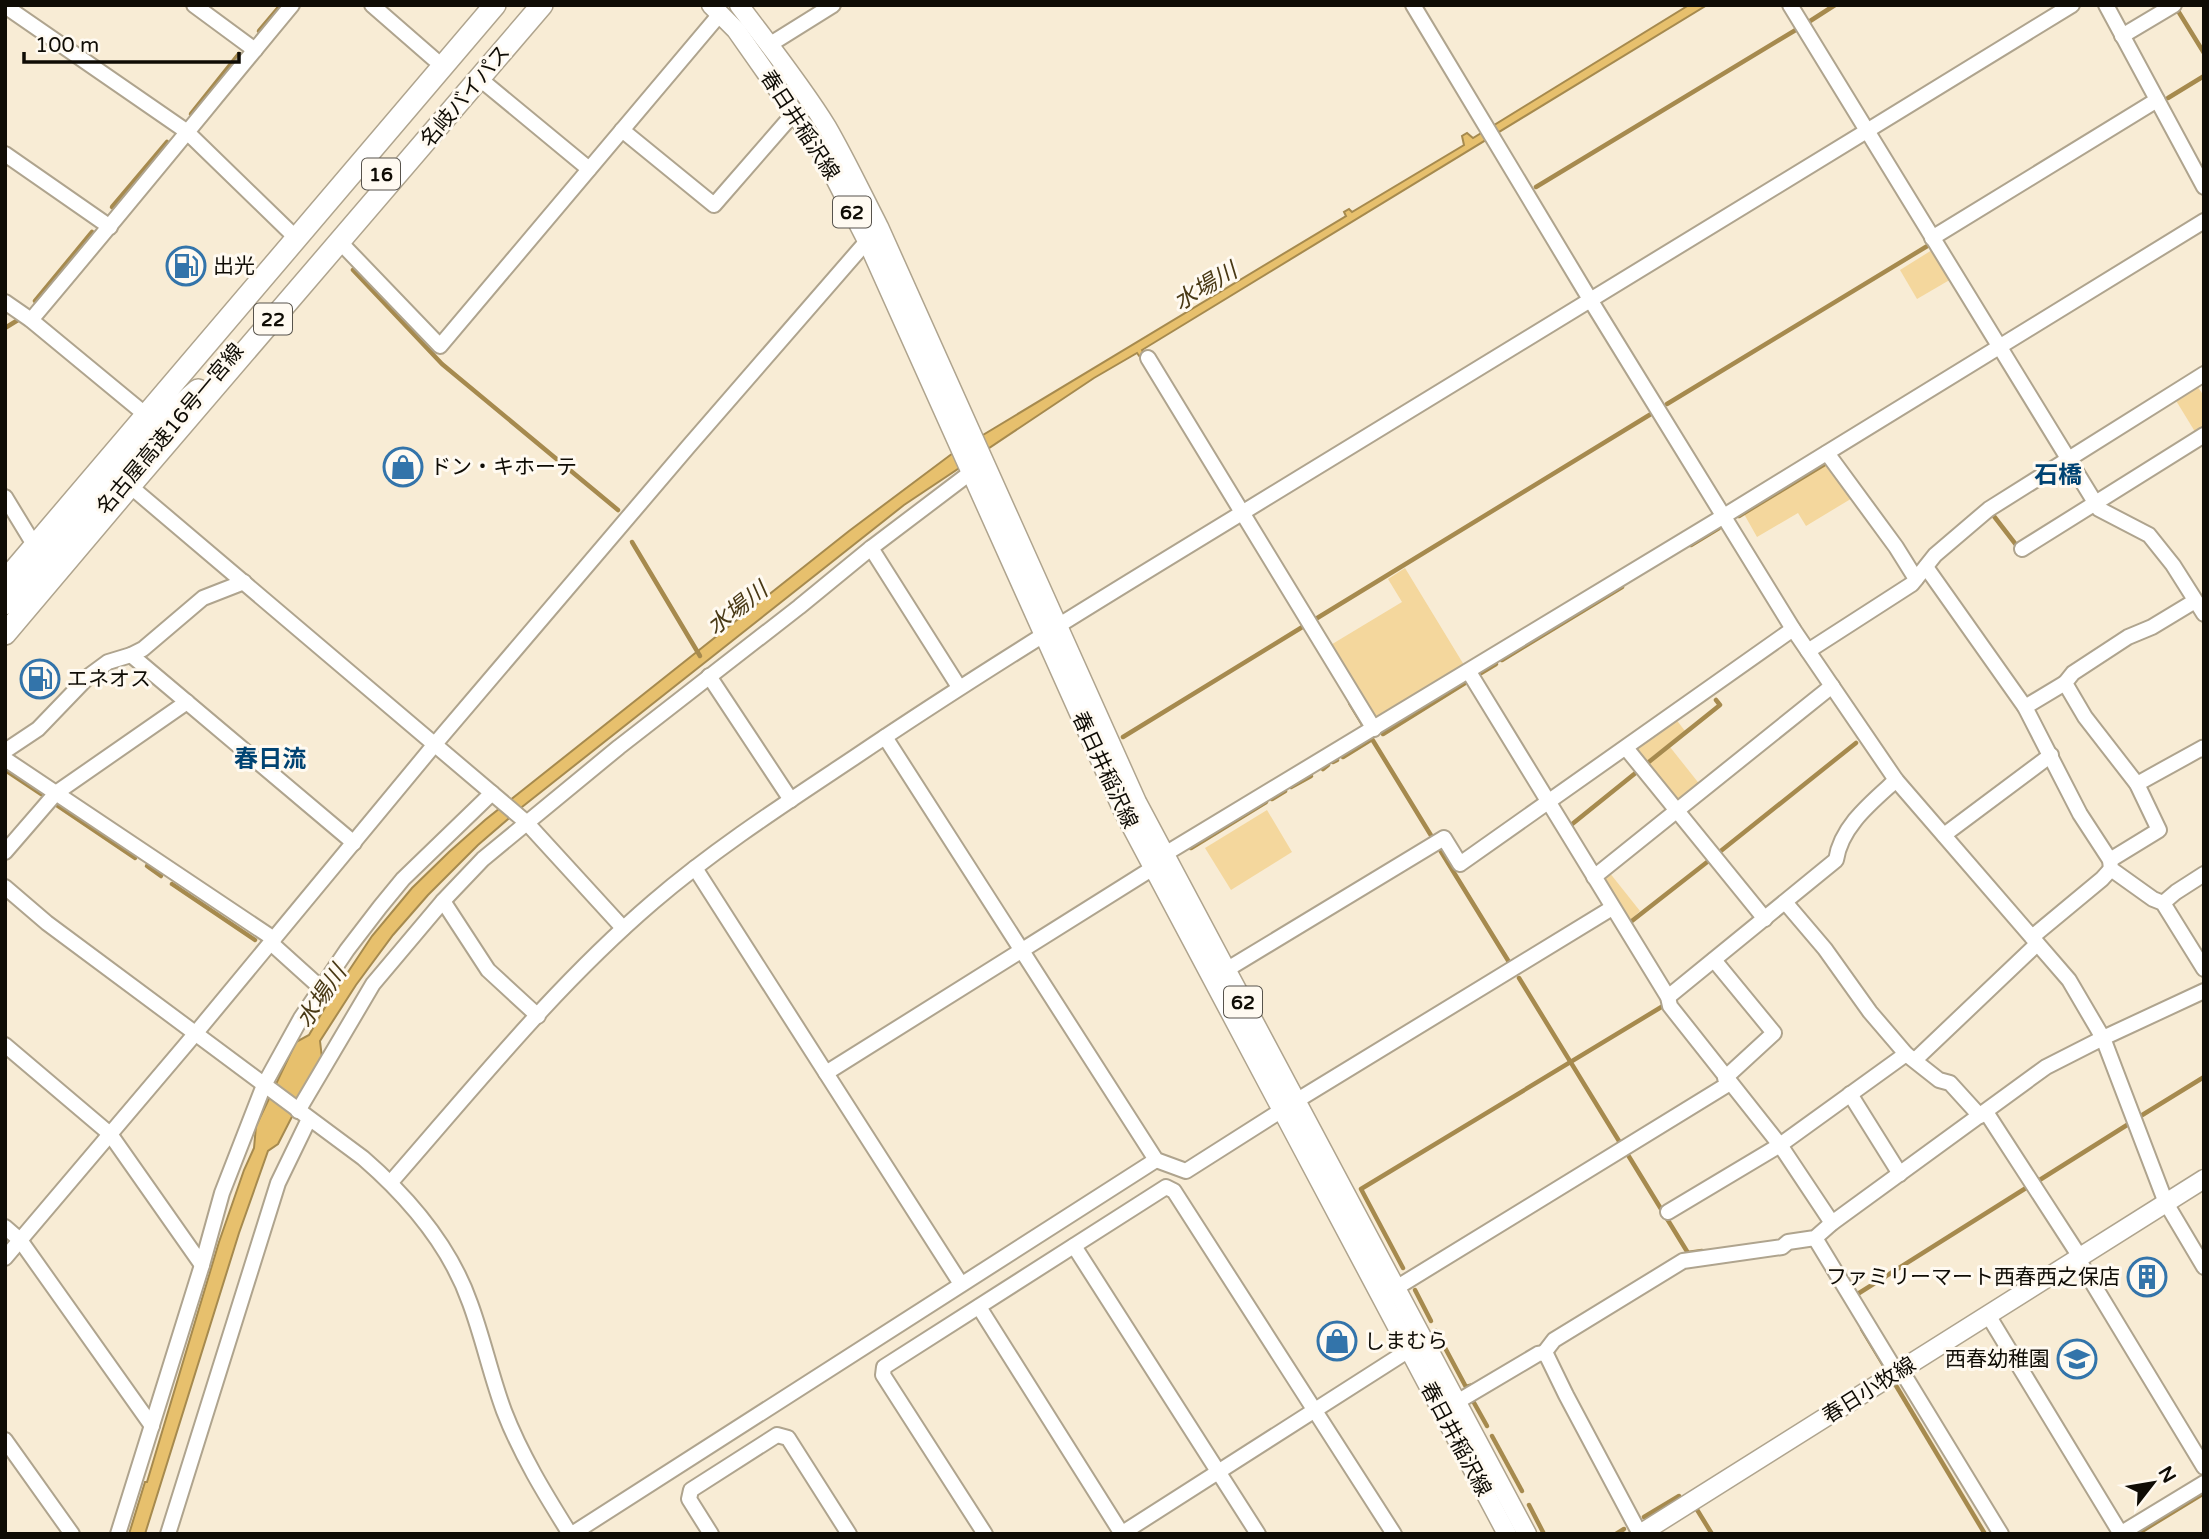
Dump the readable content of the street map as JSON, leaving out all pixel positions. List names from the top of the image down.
{
  "streets": {
    "highway": [
      "名岐バイパス",
      "16",
      "22",
      "名古屋高速16号一宮線"
    ],
    "main road": ["春日井稲沢線", "62", "春日小牧線"]
  },
  "districts": ["石橋", "春日流"],
  "water": ["水場川"],
  "places": {
    "fuel station": ["出光", "エネオス"],
    "shop": ["ドン・キホーテ", "しまむら"],
    "building": ["ファミリーマート西春西之保店"],
    "school or university": ["西春幼稚園"]
  },
  "scale_bar": "100 m",
  "north": "top right"
}
